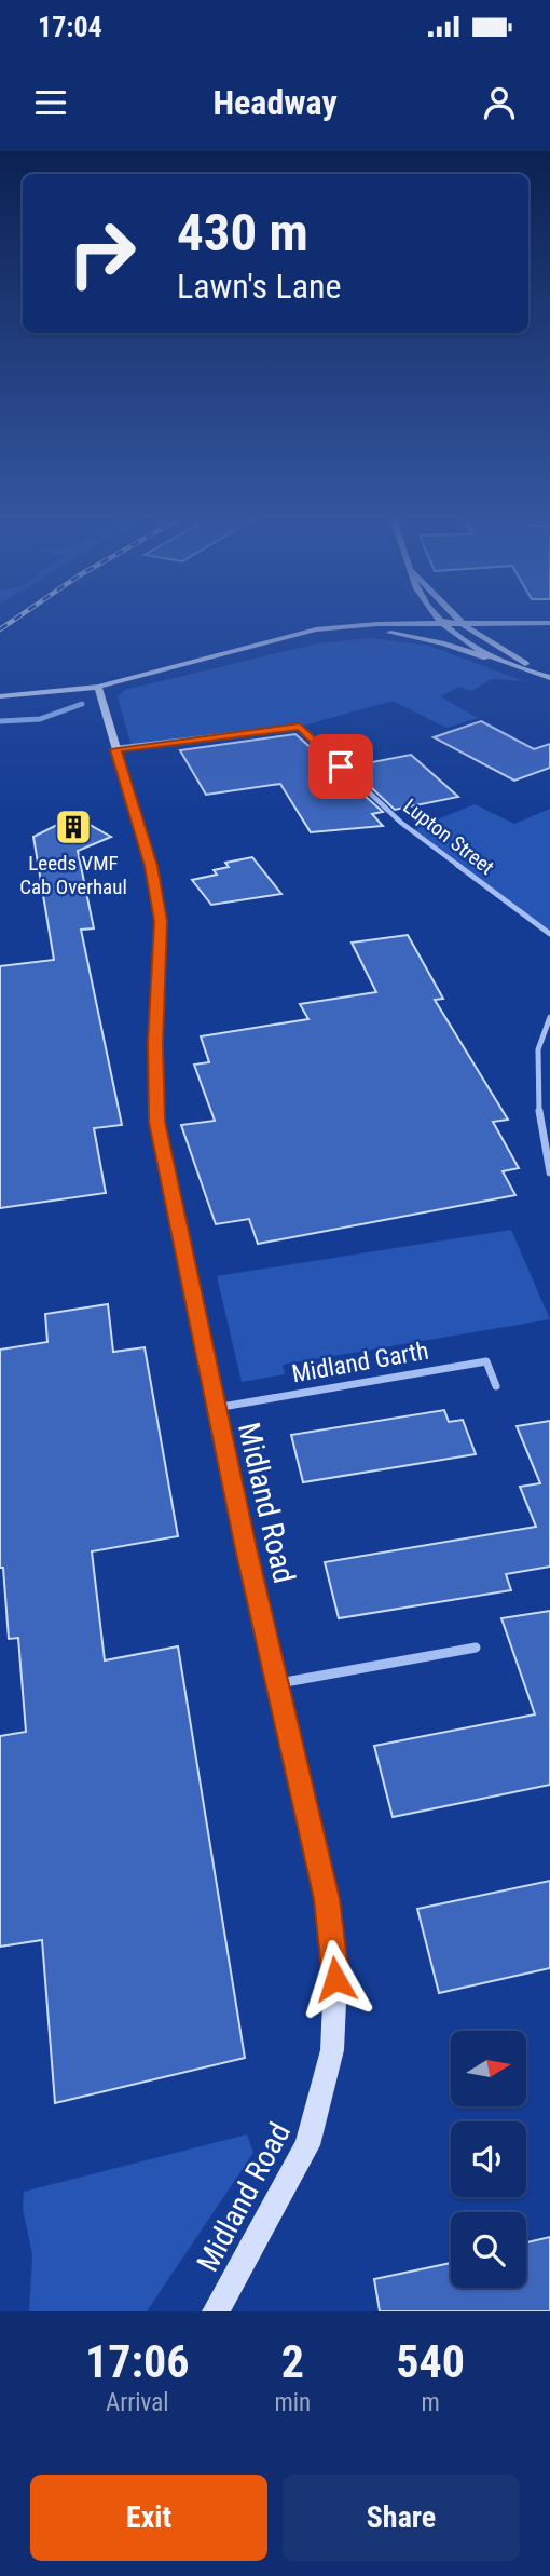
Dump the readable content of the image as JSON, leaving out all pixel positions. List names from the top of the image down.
{
  "streets": {
    "street": ["Lupton Street", "Midland Garth", "Midland Road"]
  },
  "crossings": [
    ["Lupton Street", "Midland Road"],
    ["Midland Garth", "Midland Road"]
  ],
  "places": {
    "building": ["Leeds VMF Cab Overhaul"]
  },
  "north": "right",
  "page": {
    "status": "17:04",
    "header": "Headway",
    "turn": ["430 m", "Lawn's Lane"],
    "eta": [
      "17:06",
      "Arrival",
      "2",
      "min",
      "540",
      "m"
    ],
    "buttons": ["Exit", "Share"]
  }
}
